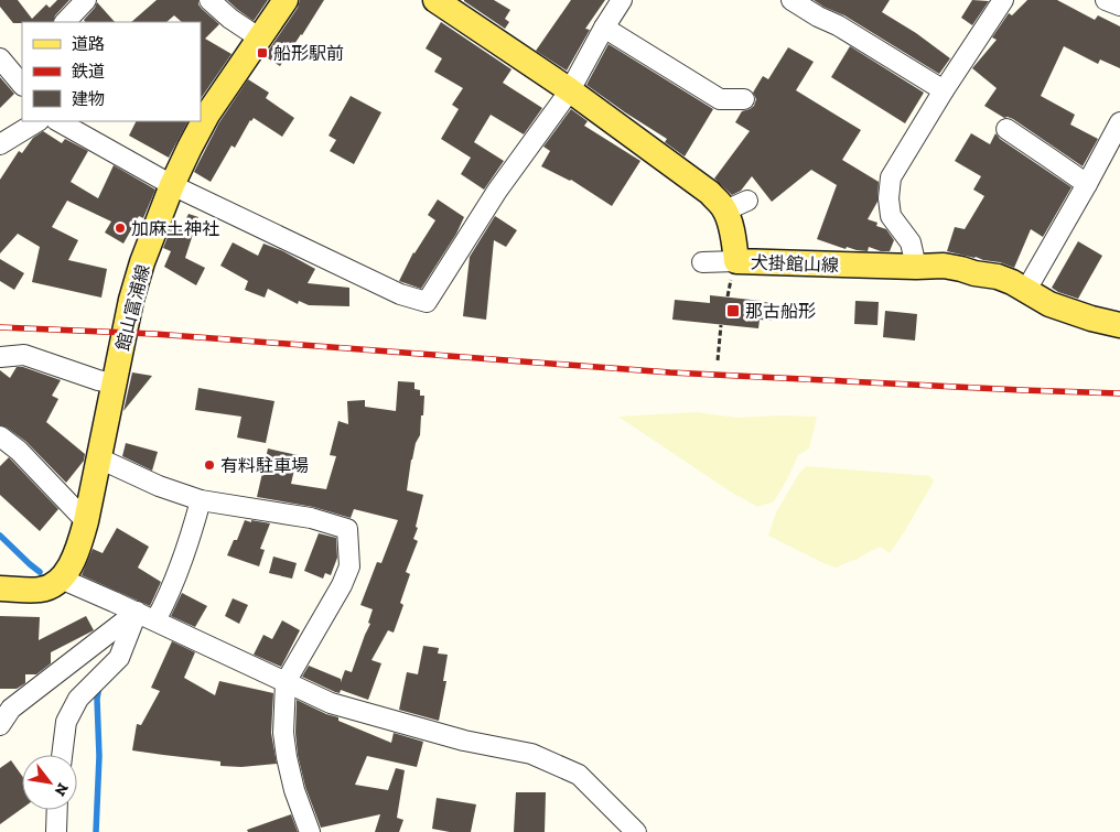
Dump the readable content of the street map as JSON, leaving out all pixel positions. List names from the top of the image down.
{
  "streets": {
    "main road": ["犬掛館山線", "館山富浦線"]
  },
  "places": {
    "transit": ["船形駅前", "那古船形"],
    "other": ["加麻土神社", "有料駐車場"]
  },
  "legend": ["道路", "鉄道", "建物"],
  "north": "bottom right"
}
